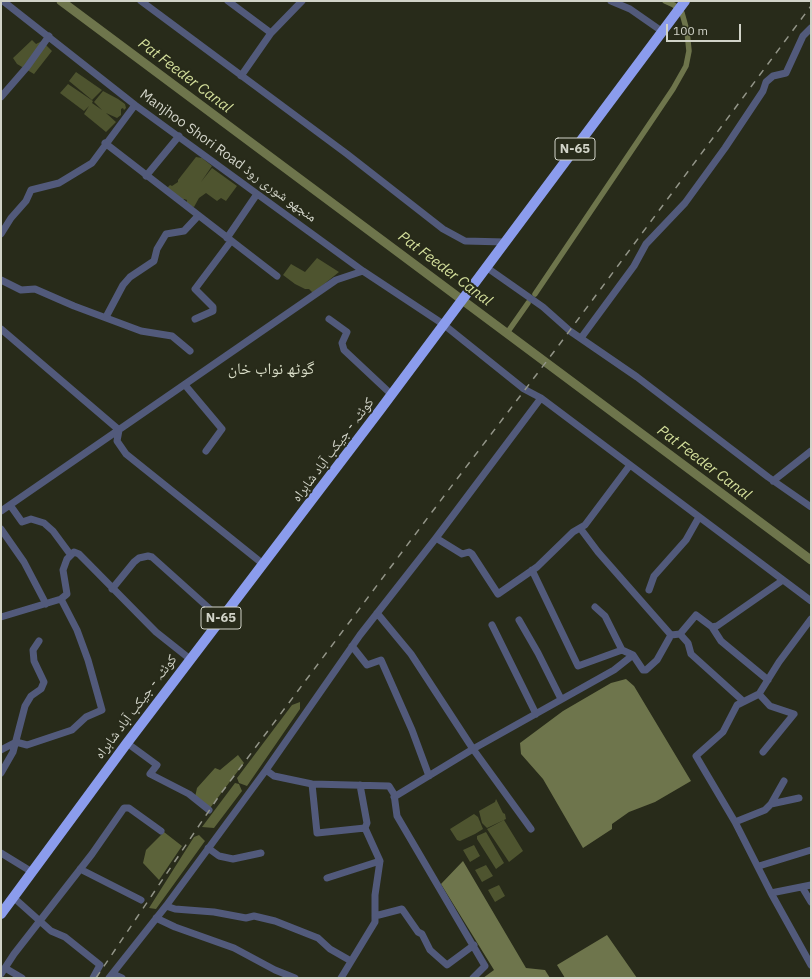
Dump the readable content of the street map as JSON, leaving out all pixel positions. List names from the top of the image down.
{
  "streets": {
    "highway": ["N-65", "کوئٹہ - جیکب آباد شاہراہ"],
    "street": ["Manjhoo Shori Road منجھو شوری روڈ"]
  },
  "crossings": [
    ["Manjhoo Shori Road منجھو شوری روڈ", "کوئٹہ - جیکب آباد شاہراہ"]
  ],
  "districts": ["گوٹھ نواب خان"],
  "water": ["Pat Feeder Canal"],
  "scale_bar": "100 m"
}
